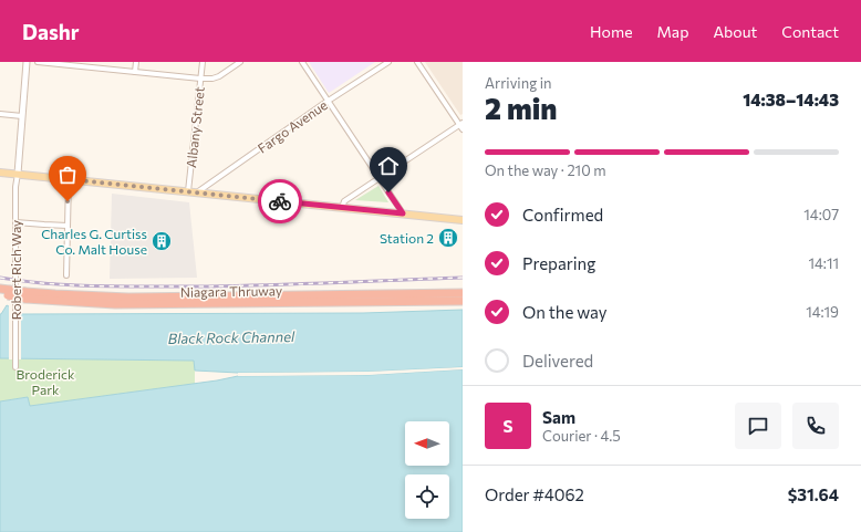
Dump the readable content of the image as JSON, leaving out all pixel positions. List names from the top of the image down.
{
  "streets": {
    "highway": ["Niagara Thruway"],
    "street": ["Fargo Avenue", "Albany Street", "Robert Rich Way"]
  },
  "water": ["Black Rock Channel"],
  "parks": ["Broderick Park"],
  "places": {
    "building": ["Station 2", "Charles G. Curtiss Co. Malt House"]
  },
  "north": "left",
  "page": {
    "header": "Dashr",
    "nav": [
      "Home",
      "Map",
      "About",
      "Contact"
    ],
    "heading": ["2 min", "Arriving in", "14:38–14:43"],
    "panel": [
      "Sam",
      "Courier · 4.5",
      "Order #4062",
      "$31.64"
    ],
    "bar": "On the way · 210 m",
    "list": [
      ["Confirmed", "14:07"],
      ["Preparing", "14:11"],
      ["On the way", "14:19"],
      "Delivered"
    ],
    "round": "S"
  }
}
